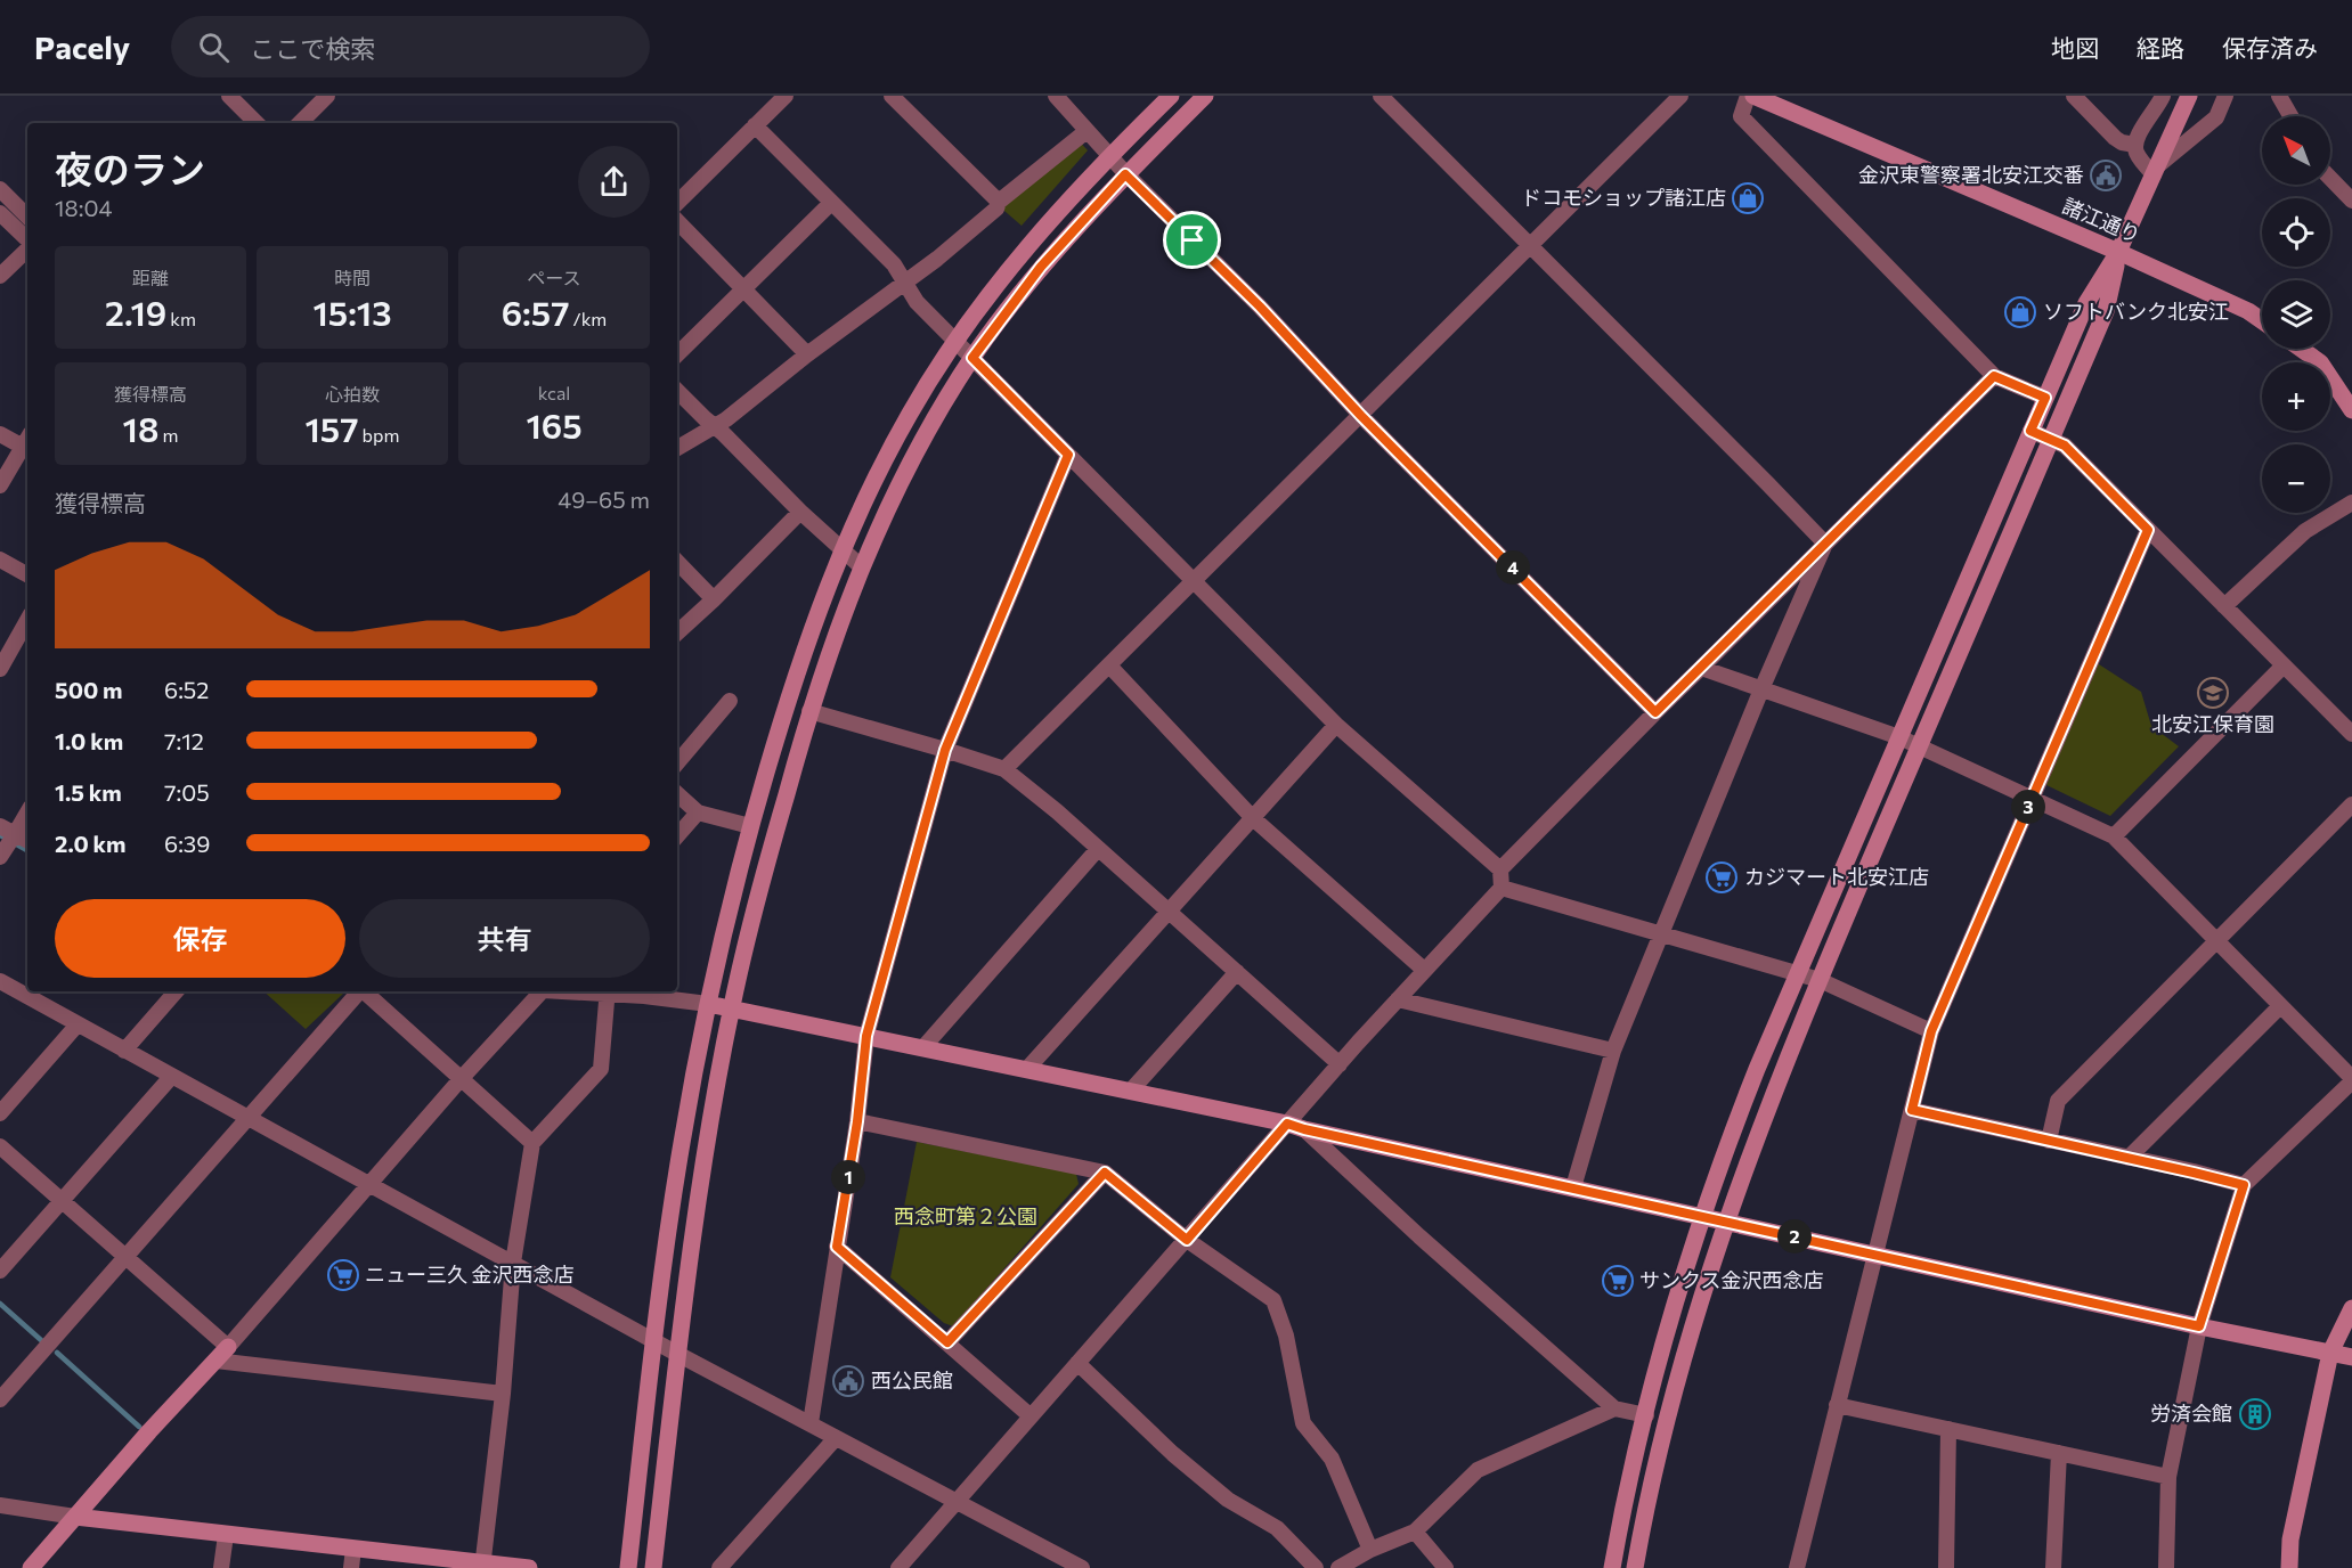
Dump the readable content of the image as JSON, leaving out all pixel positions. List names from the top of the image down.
{
  "streets": {
    "street": ["諸江通り"]
  },
  "parks": ["西念町第２公園"],
  "places": {
    "public building": ["金沢東警察署北安江交番", "西公民館"],
    "shop": ["ドコモショップ諸江店", "ソフトバンク北安江"],
    "school or university": ["北安江保育園"],
    "supermarket": ["カジマート北安江店", "ニュー三久 金沢西念店", "サンクス金沢西念店"],
    "building": ["労済会館"]
  },
  "north": "top left",
  "page": {
    "header": "Pacely",
    "search": "ここで検索",
    "nav": ["地図", "経路", "保存済み"],
    "map_buttons": ["+", "−"],
    "heading": ["夜のラン", "18:04"],
    "stats": [
      ["距離", "2.19 km"],
      ["時間", "15:13"],
      ["ペース", "6:57 /km"],
      ["獲得標高", "18 m"],
      ["心拍数", "157 bpm"],
      ["kcal", "165"]
    ],
    "chart": ["獲得標高", "49–65 m"],
    "pins": [
      "4",
      "3",
      "1",
      "2"
    ],
    "list": [
      {
        "name": "500 m",
        "note": "6:52"
      },
      {
        "name": "1.0 km",
        "note": "7:12"
      },
      {
        "name": "1.5 km",
        "note": "7:05"
      },
      {
        "name": "2.0 km",
        "note": "6:39"
      }
    ],
    "buttons": ["保存", "共有"]
  }
}
